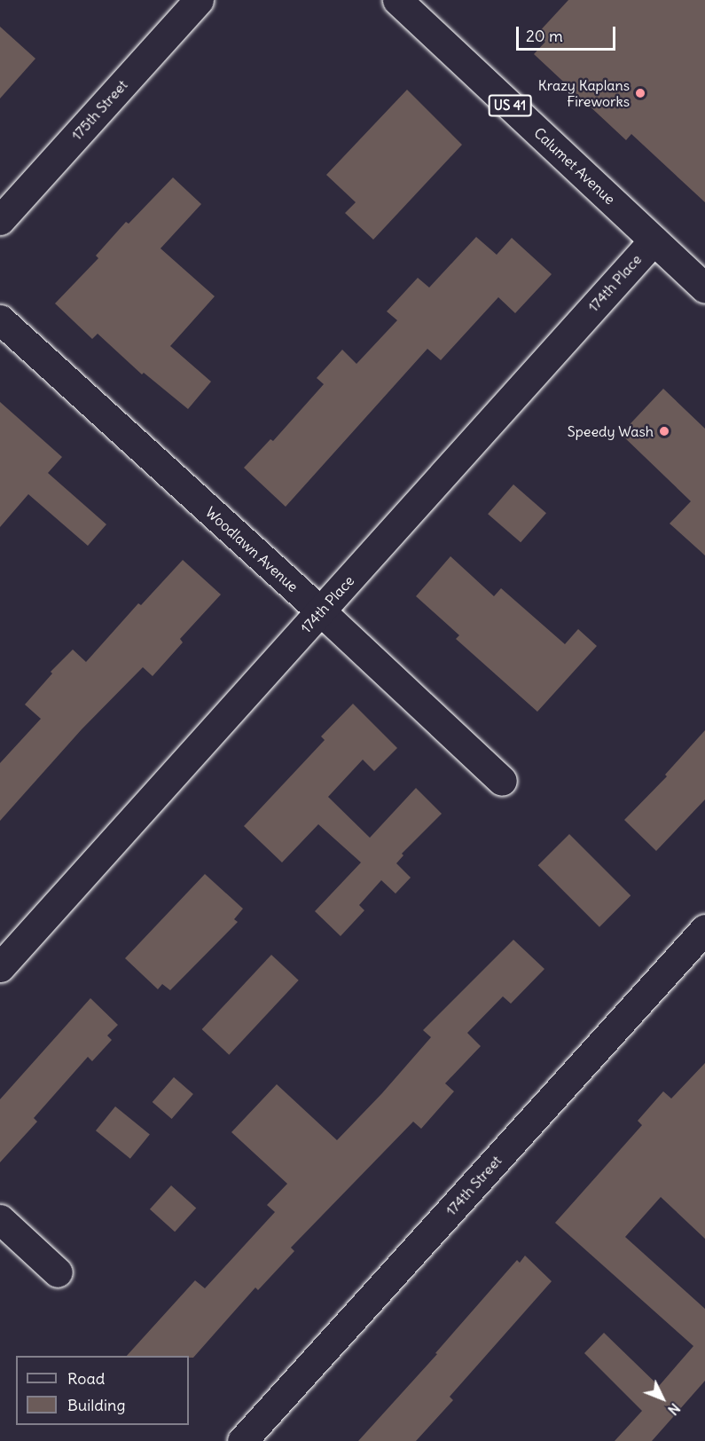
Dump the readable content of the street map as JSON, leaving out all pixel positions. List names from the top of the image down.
{
  "streets": {
    "street": [
      "US 41",
      "175th Street",
      "Calumet Avenue",
      "174th Place",
      "Woodlawn Avenue",
      "174th Street"
    ]
  },
  "crossings": [
    ["Calumet Avenue", "174th Place"],
    ["174th Place", "Woodlawn Avenue"]
  ],
  "places": ["Krazy Kaplans Fireworks", "Speedy Wash"],
  "legend": ["Road", "Building"],
  "scale_bar": "20 m",
  "north": "bottom right"
}
